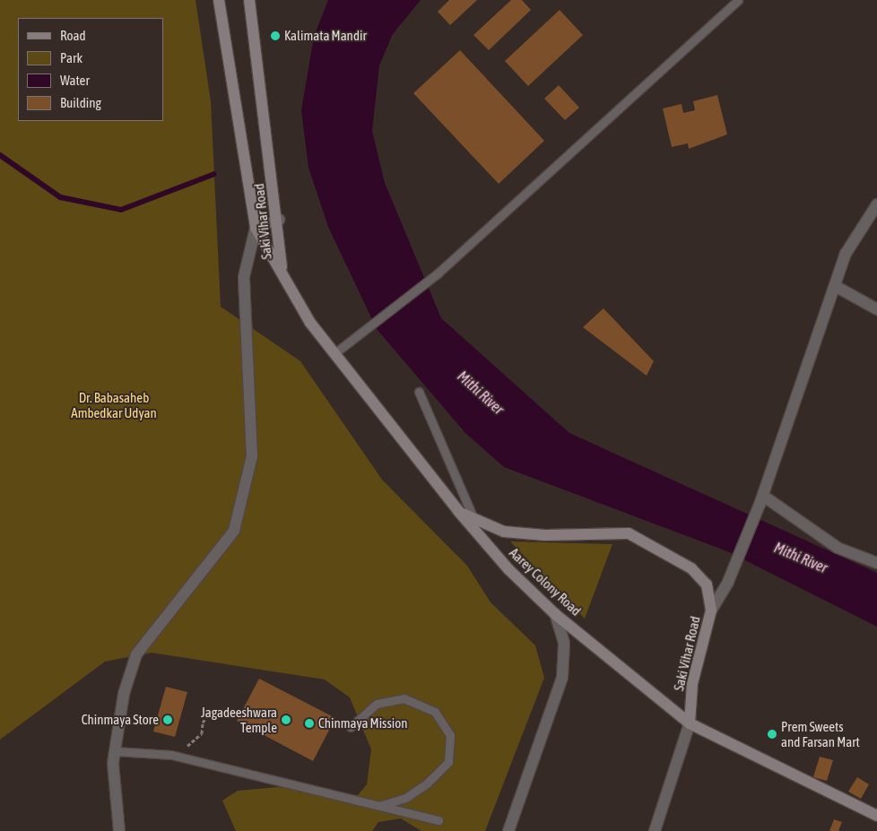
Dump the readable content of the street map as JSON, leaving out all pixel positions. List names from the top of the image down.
{
  "streets": {
    "main road": ["Saki Vihar Road", "Aarey Colony Road"]
  },
  "crossings": [
    ["Saki Vihar Road", "Aarey Colony Road"]
  ],
  "water": ["Mithi River"],
  "parks": ["Dr. Babasaheb Ambedkar Udyan"],
  "places": [
    "Kalimata Mandir",
    "Chinmaya Store",
    "Jagadeeshwara Temple",
    "Chinmaya Mission",
    "Prem Sweets and Farsan Mart"
  ],
  "legend": [
    "Road",
    "Park",
    "Water",
    "Building"
  ]
}
